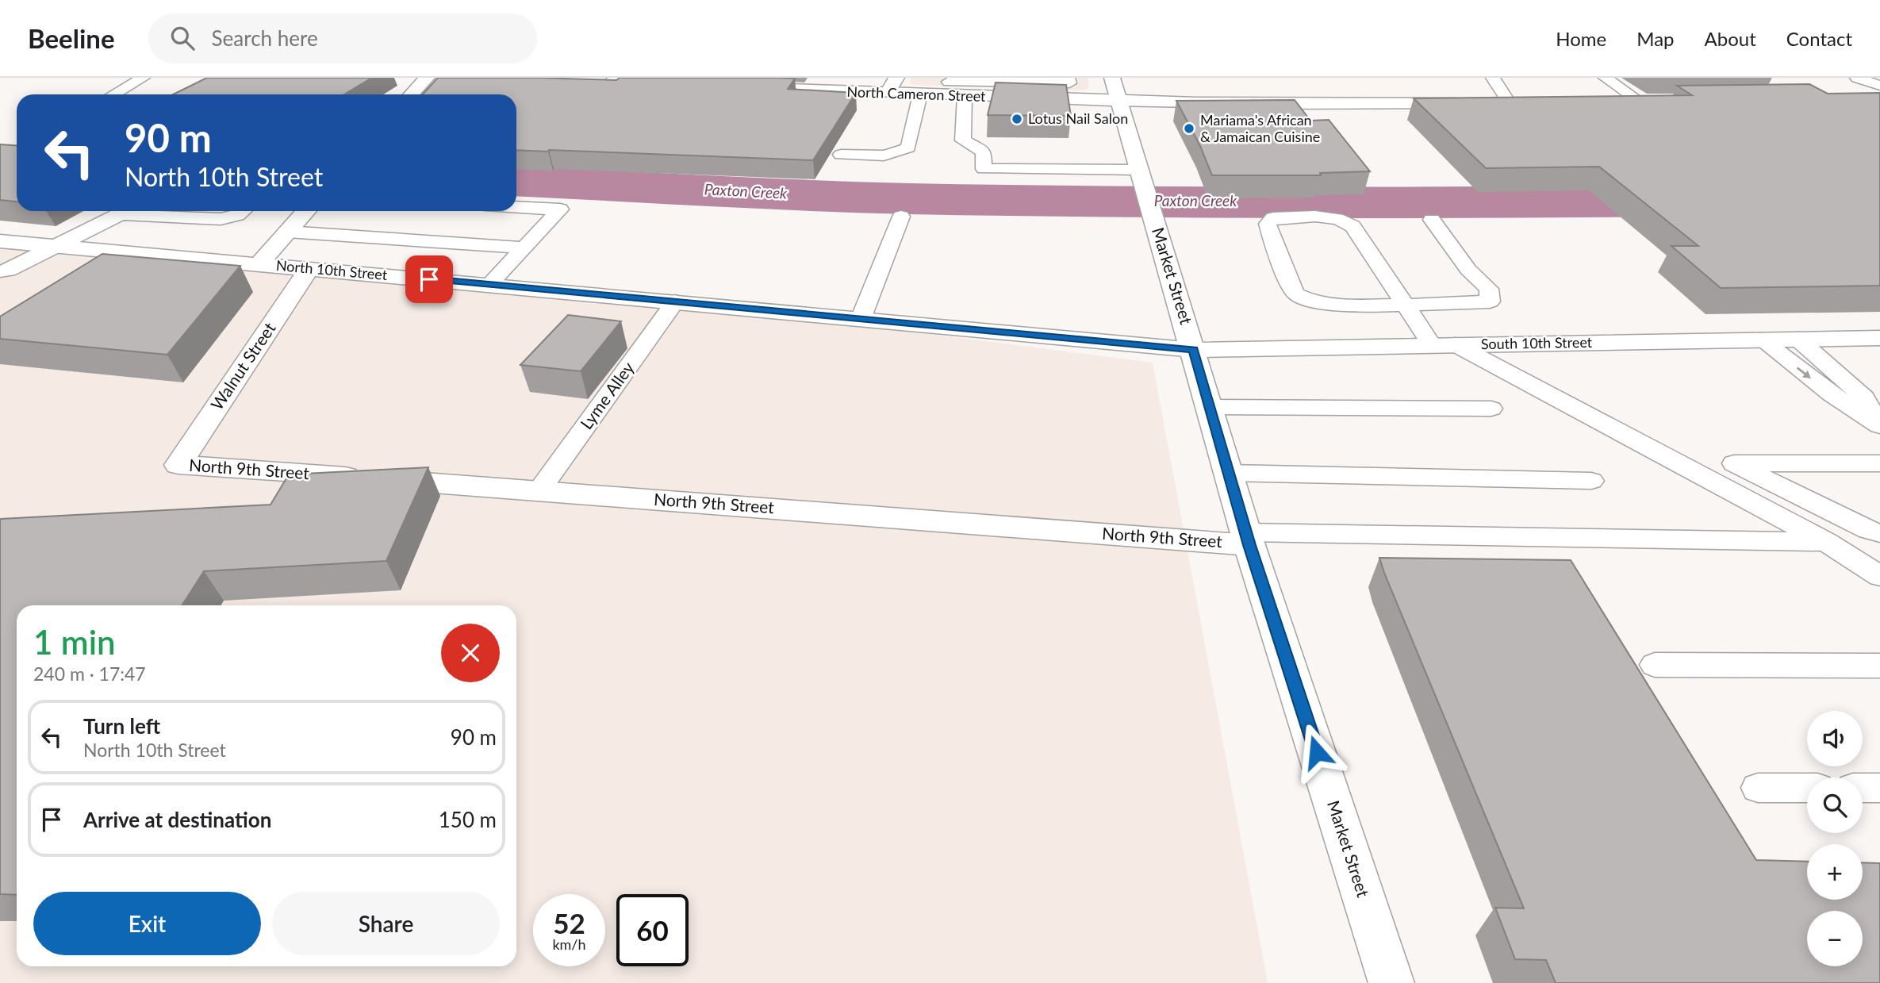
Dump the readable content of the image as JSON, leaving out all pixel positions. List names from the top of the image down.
{
  "streets": {
    "main road": [
      "North Cameron Street",
      "North 10th Street",
      "Market Street",
      "South 10th Street",
      "Walnut Street",
      "North 9th Street"
    ],
    "lane": ["Lyme Alley"]
  },
  "crossings": [
    ["North Cameron Street", "Market Street"],
    ["North 10th Street", "Market Street"],
    ["North 10th Street", "South 10th Street"],
    ["North 10th Street", "Walnut Street"],
    ["North 10th Street", "Lyme Alley"],
    ["Market Street", "South 10th Street"],
    ["Market Street", "North 9th Street"],
    ["Walnut Street", "North 9th Street"],
    ["Lyme Alley", "North 9th Street"]
  ],
  "water": ["Paxton Creek"],
  "places": ["Lotus Nail Salon", "Mariama's African & Jamaican Cuisine"],
  "page": {
    "header": "Beeline",
    "search": "Search here",
    "nav": [
      "Home",
      "Map",
      "About",
      "Contact"
    ],
    "turn": ["90 m", "North 10th Street"],
    "heading": ["1 min", "240 m · 17:47"],
    "list": [
      {
        "name": "Turn left",
        "note": "North 10th Street",
        "value": "90 m"
      },
      {
        "name": "Arrive at destination",
        "value": "150 m"
      }
    ],
    "map_buttons": ["+", "−"],
    "buttons": ["Exit", "Share"],
    "speed": "52 km/h",
    "limit": "60"
  }
}
